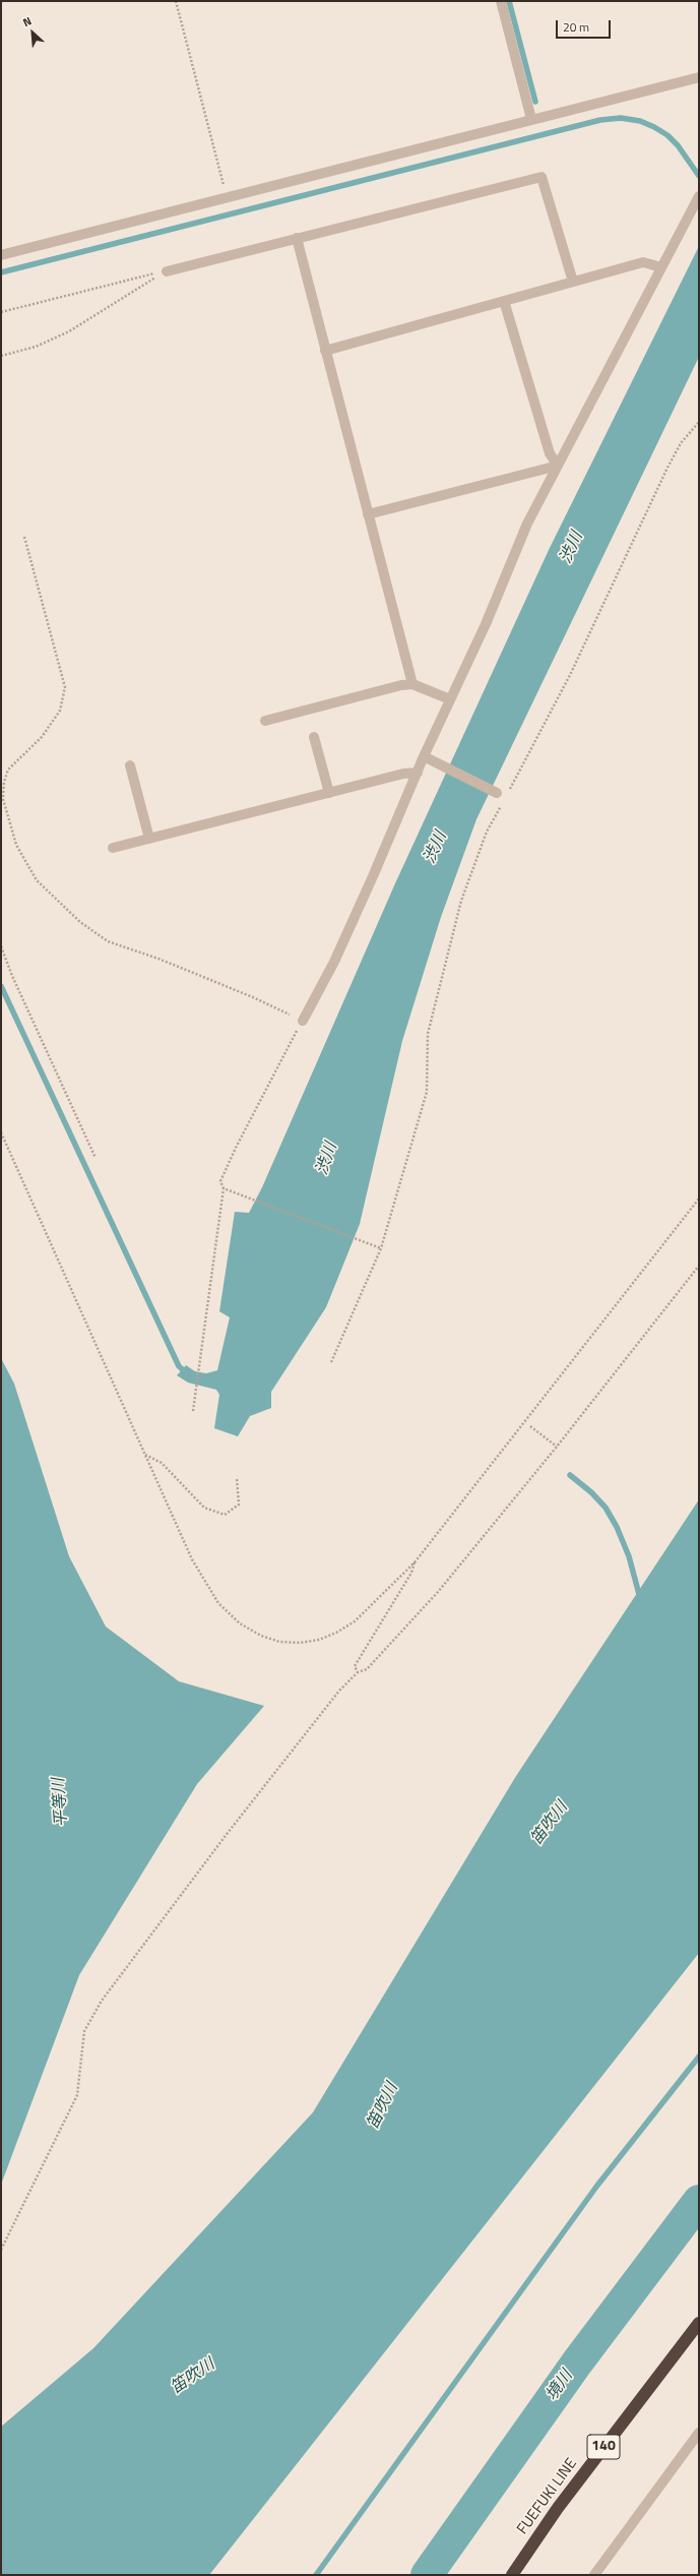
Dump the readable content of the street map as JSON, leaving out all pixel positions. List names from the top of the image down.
{
  "streets": {
    "highway": ["140", "FUEFUKI LINE"]
  },
  "water": [
    "渋川",
    "平等川",
    "笛吹川",
    "境川"
  ],
  "scale_bar": "20 m",
  "north": "top left"
}
